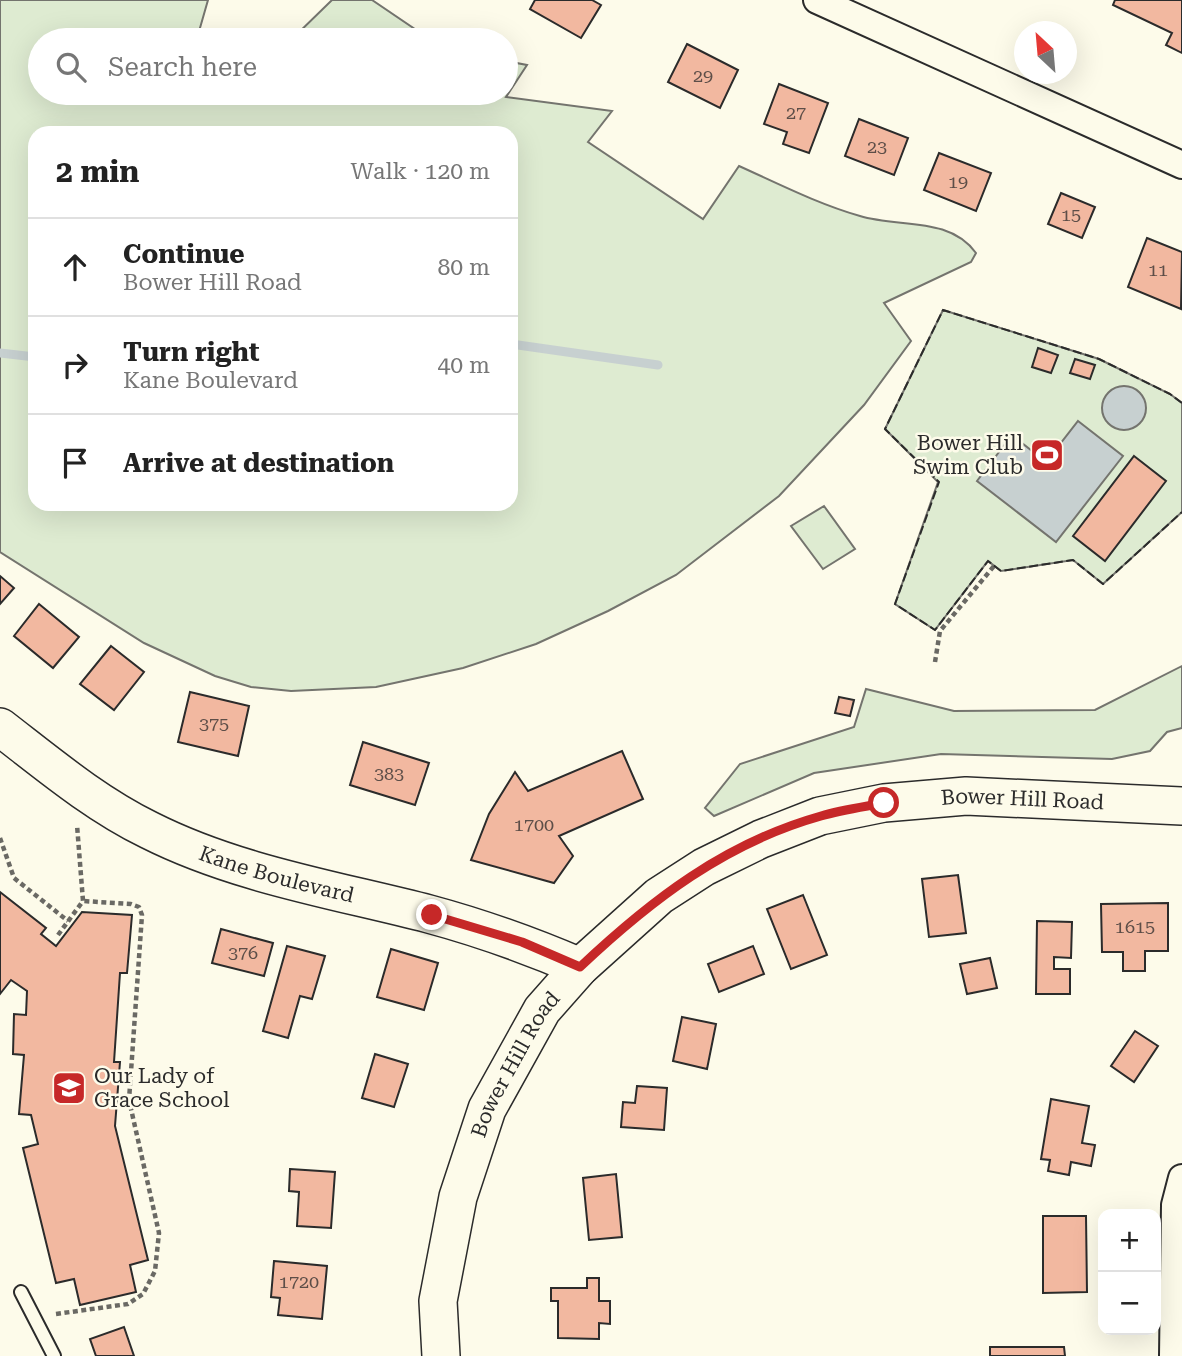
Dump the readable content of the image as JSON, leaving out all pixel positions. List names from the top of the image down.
{
  "streets": {
    "main road": ["Bower Hill Road", "Kane Boulevard"]
  },
  "crossings": [
    ["Bower Hill Road", "Kane Boulevard"]
  ],
  "places": {
    "sports": ["Bower Hill Swim Club"],
    "school or university": ["Our Lady of Grace School"]
  },
  "house_numbers": [
    "29",
    "27",
    "23",
    "19",
    "15",
    "11",
    "375",
    "383",
    "1700",
    "1615",
    "376",
    "1720"
  ],
  "north": "top left",
  "page": {
    "search": "Search here",
    "heading": ["2 min", "Walk · 120 m"],
    "list": [
      ["Continue", "Bower Hill Road", "80 m"],
      ["Turn right", "Kane Boulevard", "40 m"],
      "Arrive at destination"
    ],
    "map_buttons": ["+", "−"]
  }
}
